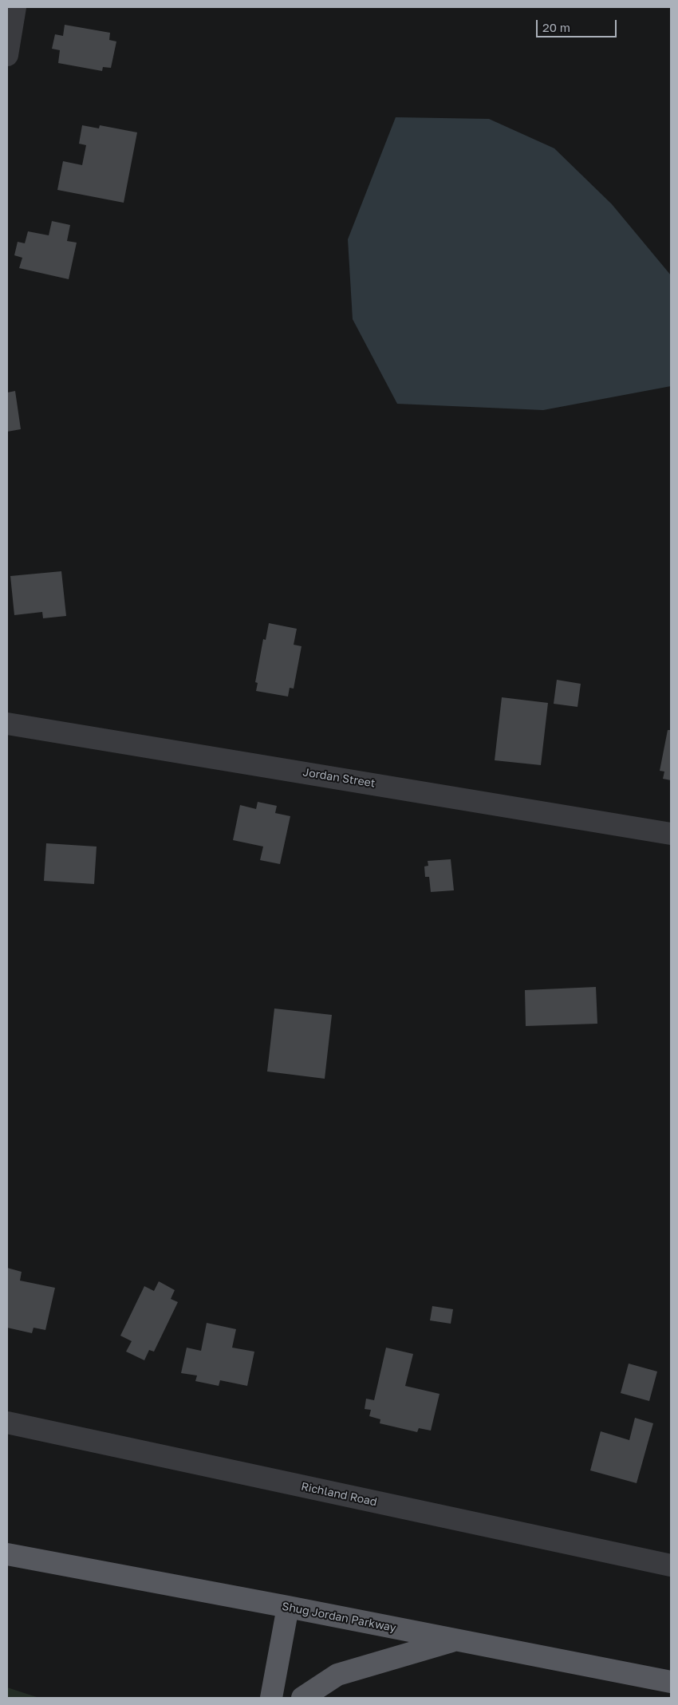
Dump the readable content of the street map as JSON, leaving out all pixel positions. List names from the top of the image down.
{
  "streets": {
    "main road": ["Shug Jordan Parkway"],
    "street": ["Jordan Street", "Richland Road"]
  },
  "scale_bar": "20 m"
}
